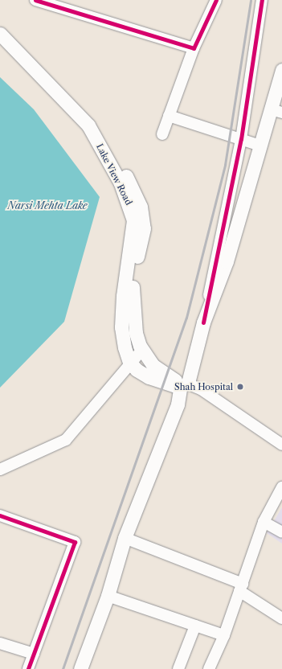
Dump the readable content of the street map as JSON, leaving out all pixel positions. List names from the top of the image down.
{
  "streets": {
    "main road": ["Lake View Road"]
  },
  "water": ["Narsi Mehta Lake"],
  "places": ["Shah Hospital"]
}
